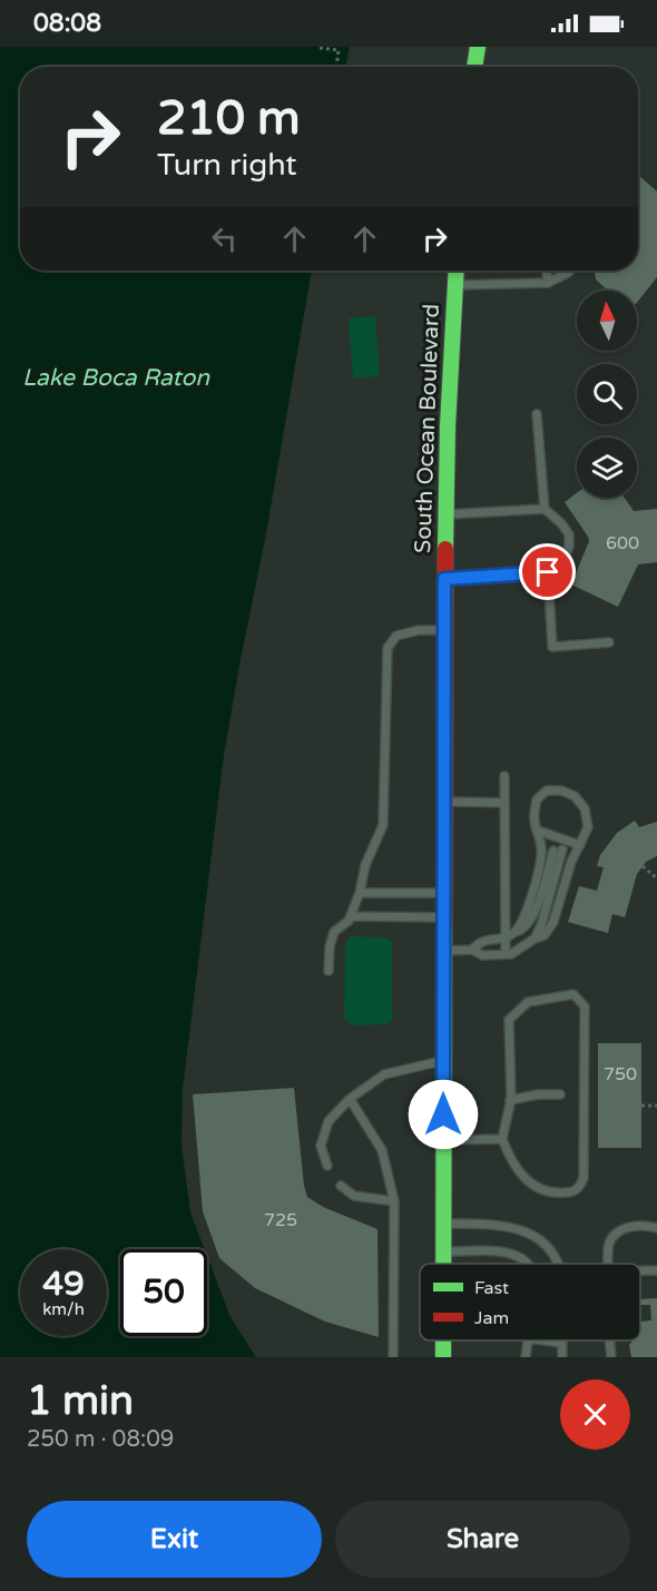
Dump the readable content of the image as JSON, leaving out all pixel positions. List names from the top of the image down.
{
  "streets": {
    "main road": ["South Ocean Boulevard"]
  },
  "water": ["Lake Boca Raton"],
  "house_numbers": ["600", "750", "725"],
  "legend": ["Fast", "Jam"],
  "north": "top",
  "page": {
    "status": "08:08",
    "turn": ["210 m", "Turn right"],
    "speed": "49 km/h",
    "limit": "50",
    "heading": ["1 min", "250 m · 08:09"],
    "buttons": ["Exit", "Share"]
  }
}
